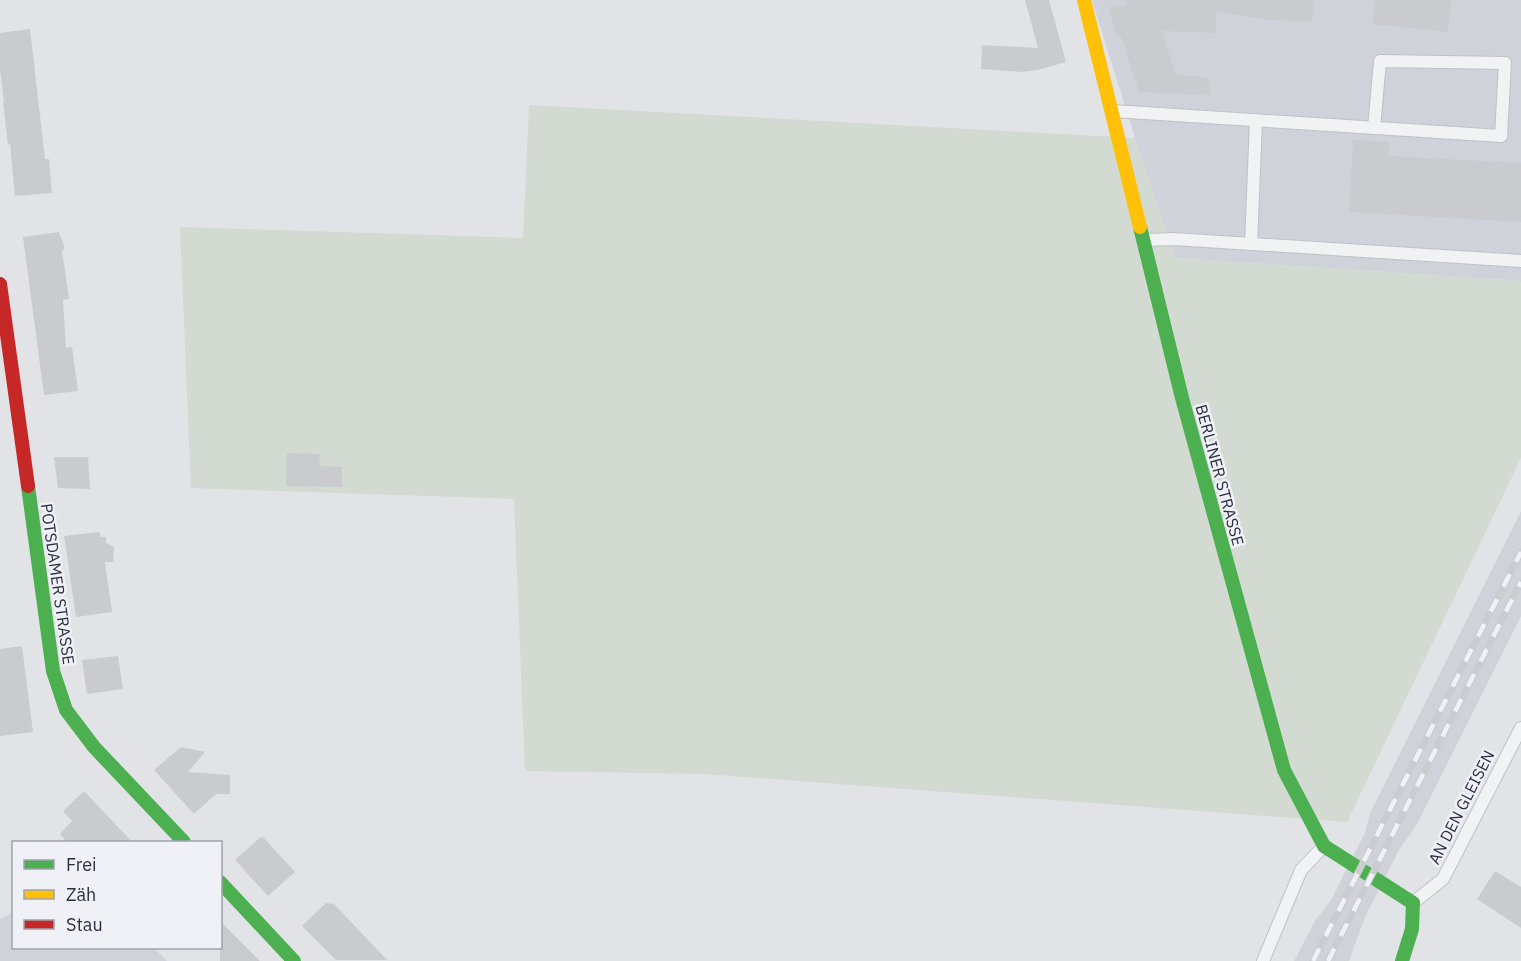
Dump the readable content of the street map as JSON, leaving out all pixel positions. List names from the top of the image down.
{
  "streets": {
    "street": ["BERLINER STRASSE", "POTSDAMER STRASSE"],
    "lane": ["AN DEN GLEISEN"]
  },
  "crossings": [
    ["BERLINER STRASSE", "AN DEN GLEISEN"]
  ],
  "legend": ["Frei", "Zäh", "Stau"]
}
